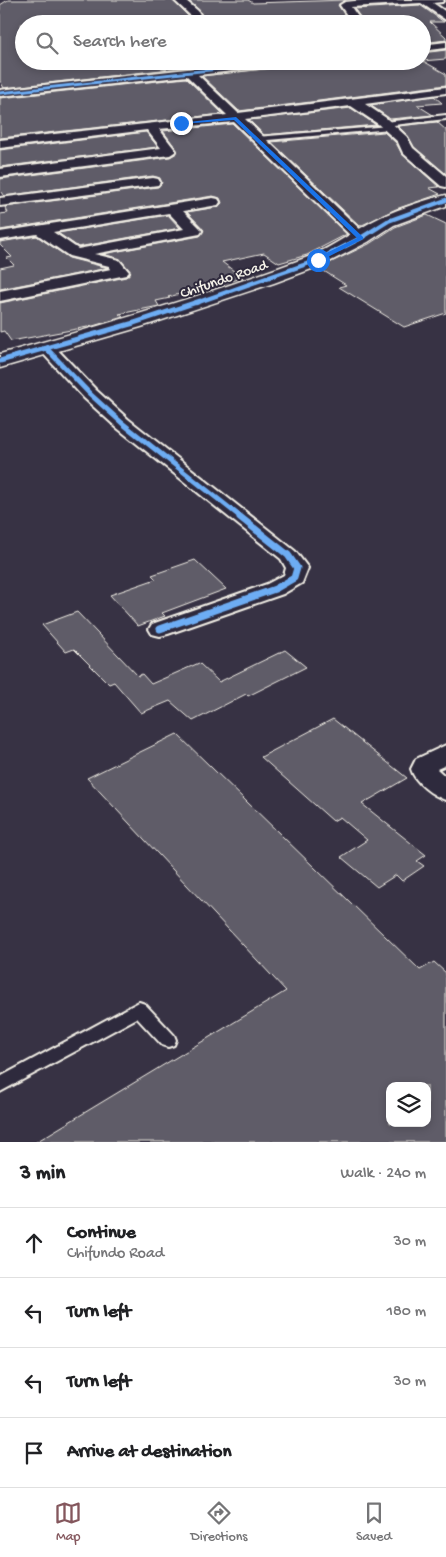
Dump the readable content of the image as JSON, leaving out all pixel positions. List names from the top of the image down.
{
  "streets": {
    "street": ["Chifundo Road"]
  },
  "page": {
    "search": "Search here",
    "heading": ["3 min", "Walk · 240 m"],
    "list": [
      ["Continue", "Chifundo Road", "30 m"],
      ["Turn left", "180 m"],
      ["Turn left", "30 m"],
      "Arrive at destination"
    ],
    "nav": ["Map", "Directions", "Saved"]
  }
}
